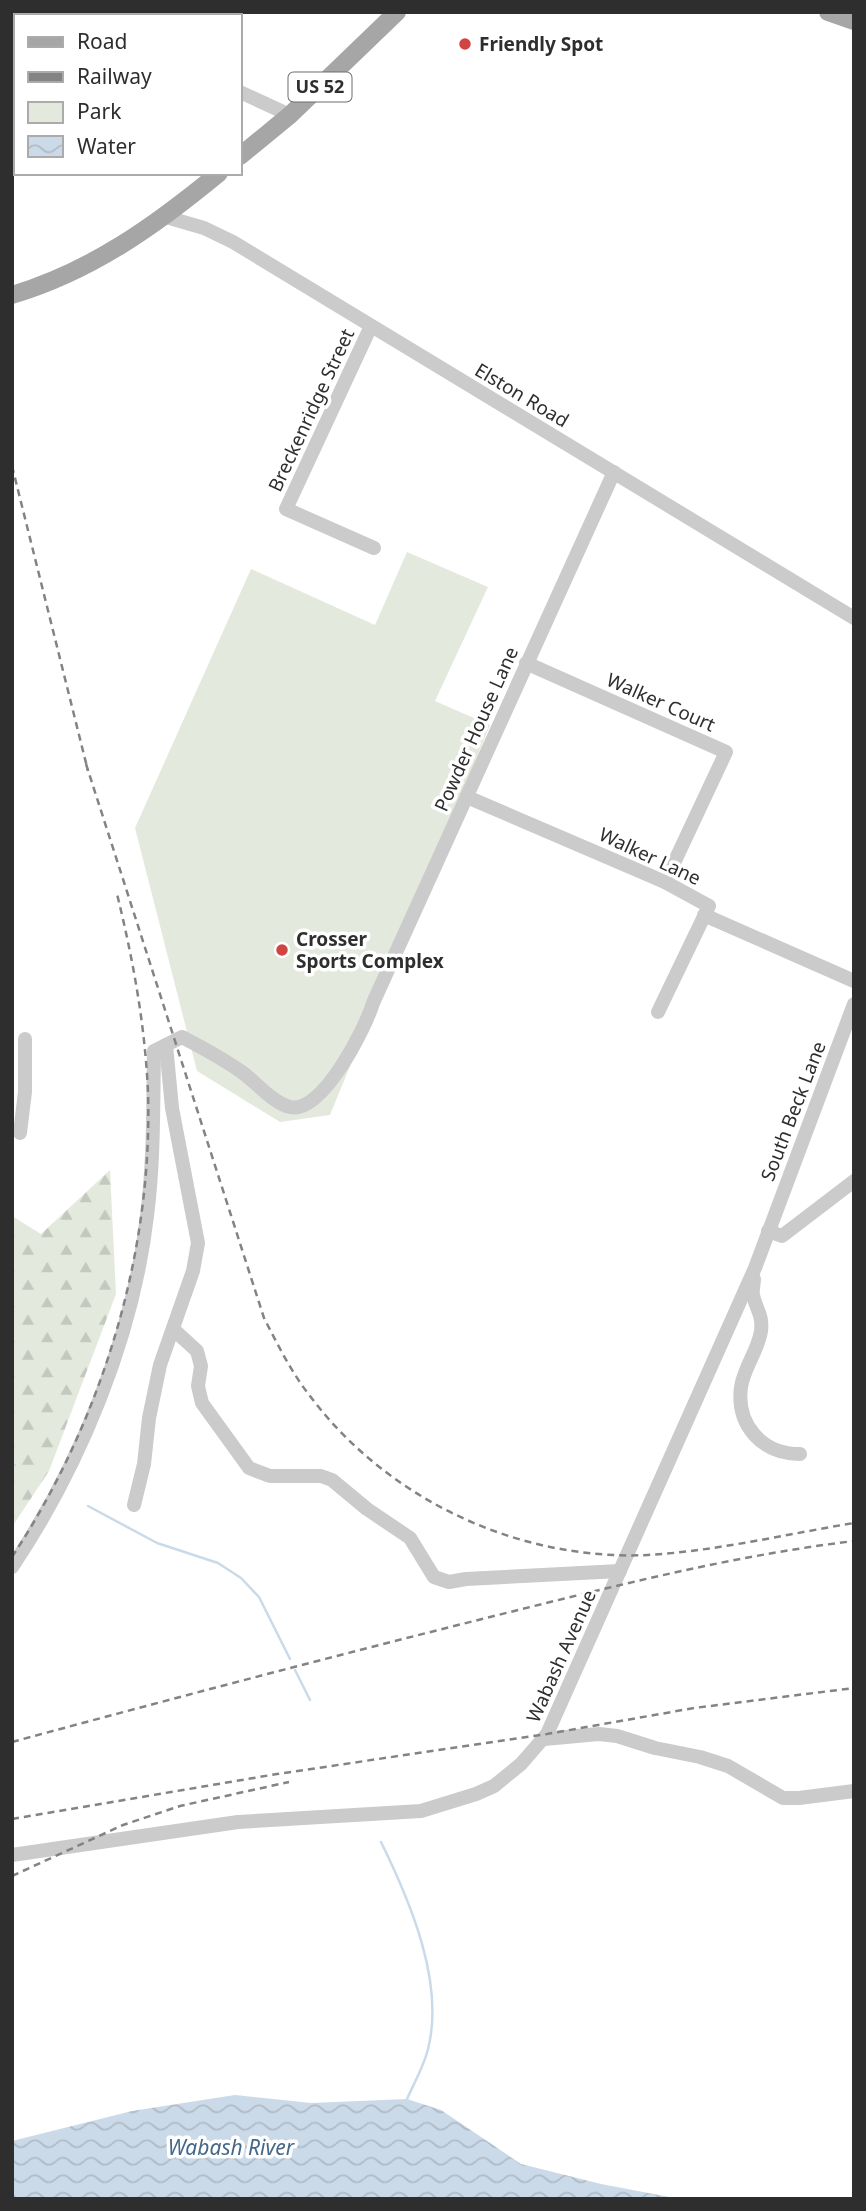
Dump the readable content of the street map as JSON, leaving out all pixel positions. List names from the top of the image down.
{
  "streets": {
    "main road": ["US 52"],
    "street": [
      "Elston Road",
      "Breckenridge Street",
      "Walker Court",
      "Powder House Lane",
      "Walker Lane",
      "South Beck Lane",
      "Wabash Avenue"
    ]
  },
  "crossings": [
    ["Elston Road", "Breckenridge Street"],
    ["Elston Road", "Powder House Lane"],
    ["Walker Court", "Powder House Lane"],
    ["Walker Court", "Walker Lane"],
    ["Powder House Lane", "Walker Lane"],
    ["South Beck Lane", "Wabash Avenue"]
  ],
  "water": ["Wabash River"],
  "places": ["Friendly Spot", "Crosser Sports Complex"],
  "legend": [
    "Road",
    "Railway",
    "Park",
    "Water"
  ]
}
